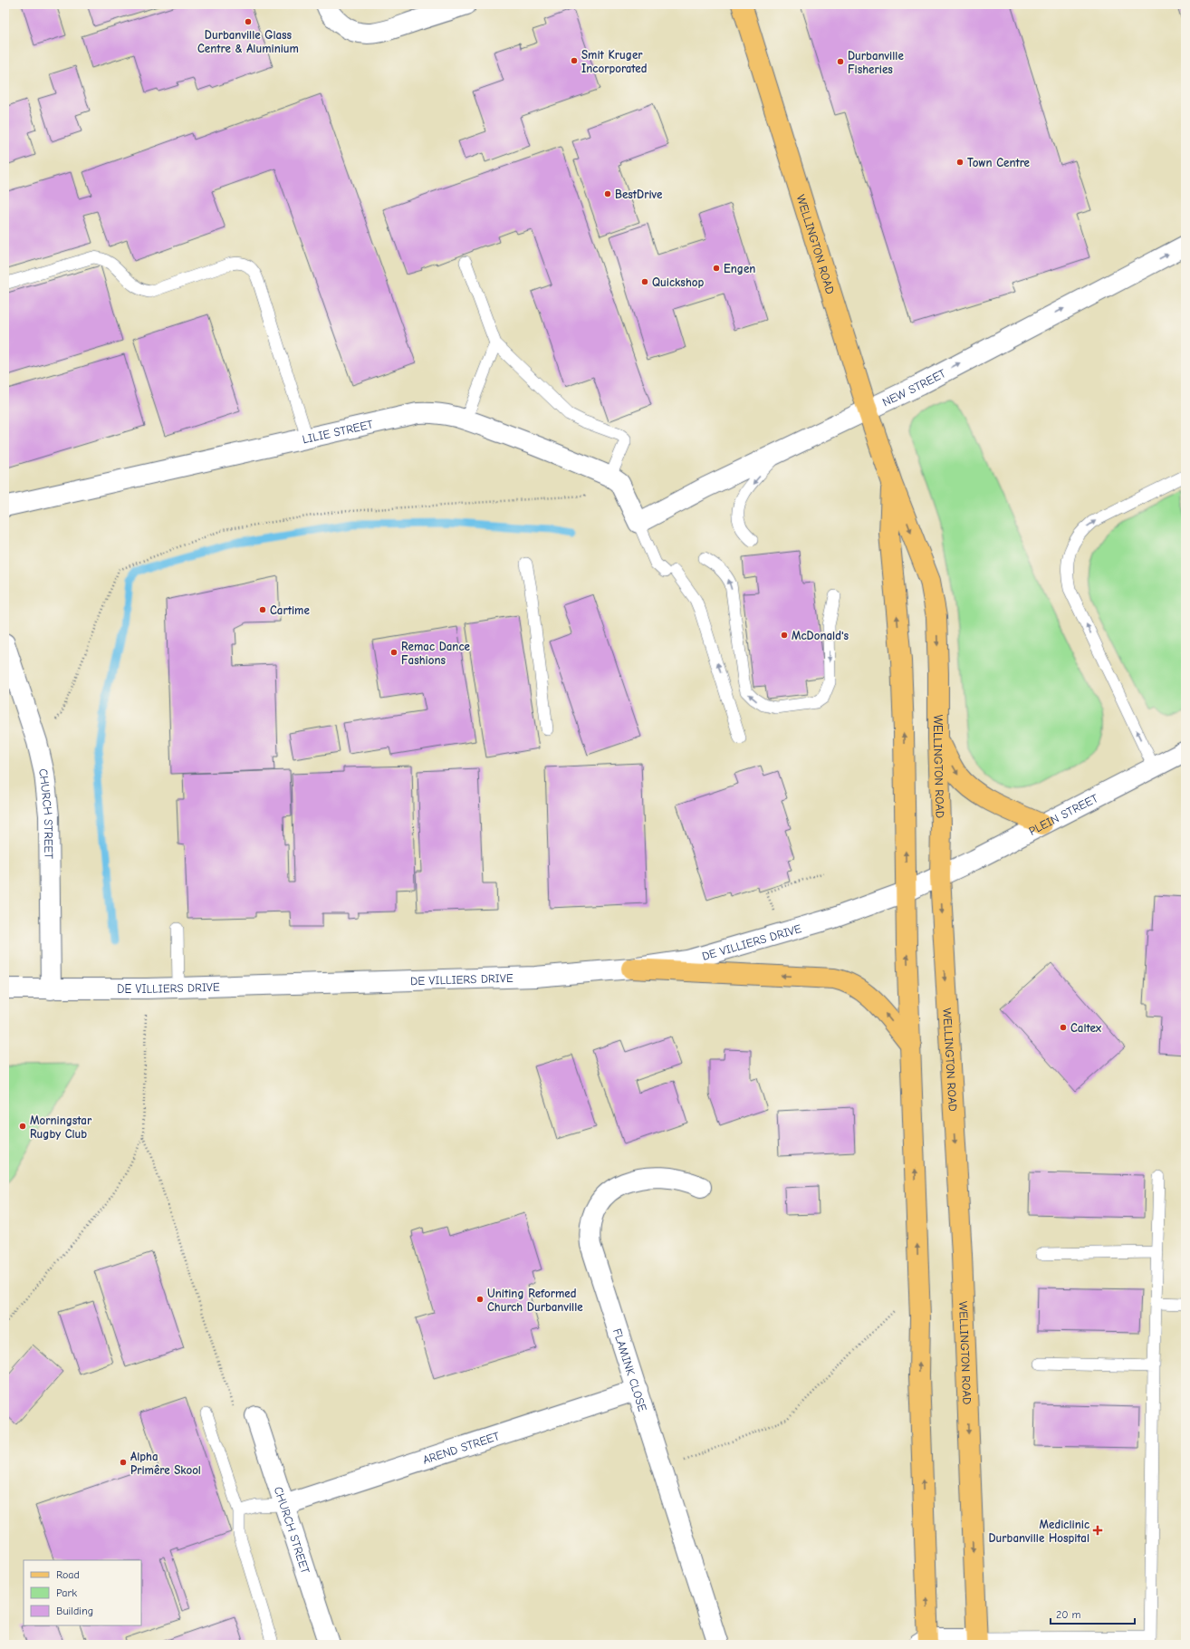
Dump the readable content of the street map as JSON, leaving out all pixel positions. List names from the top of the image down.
{
  "streets": {
    "main road": ["WELLINGTON ROAD"],
    "street": [
      "NEW STREET",
      "LILIE STREET",
      "CHURCH STREET",
      "PLEIN STREET",
      "DE VILLIERS DRIVE",
      "FLAMINK CLOSE",
      "AREND STREET"
    ]
  },
  "crossings": [
    ["WELLINGTON ROAD", "NEW STREET"],
    ["WELLINGTON ROAD", "PLEIN STREET"],
    ["WELLINGTON ROAD", "DE VILLIERS DRIVE"],
    ["NEW STREET", "LILIE STREET"],
    ["CHURCH STREET", "DE VILLIERS DRIVE"],
    ["CHURCH STREET", "AREND STREET"],
    ["PLEIN STREET", "DE VILLIERS DRIVE"],
    ["FLAMINK CLOSE", "AREND STREET"]
  ],
  "one_way": ["NEW STREET"],
  "places": {
    "other": [
      "Durbanville Glass Centre & Aluminium",
      "Smit Kruger Incorporated",
      "Durbanville Fisheries",
      "Town Centre",
      "BestDrive",
      "Engen",
      "Quickshop",
      "Cartime",
      "McDonald's",
      "Remac Dance Fashions",
      "Caltex",
      "Morningstar Rugby Club",
      "Uniting Reformed Church Durbanville",
      "Alpha Primêre Skool"
    ],
    "health": ["Mediclinic Durbanville Hospital"]
  },
  "legend": ["Road", "Park", "Building"],
  "scale_bar": "20 m"
}
